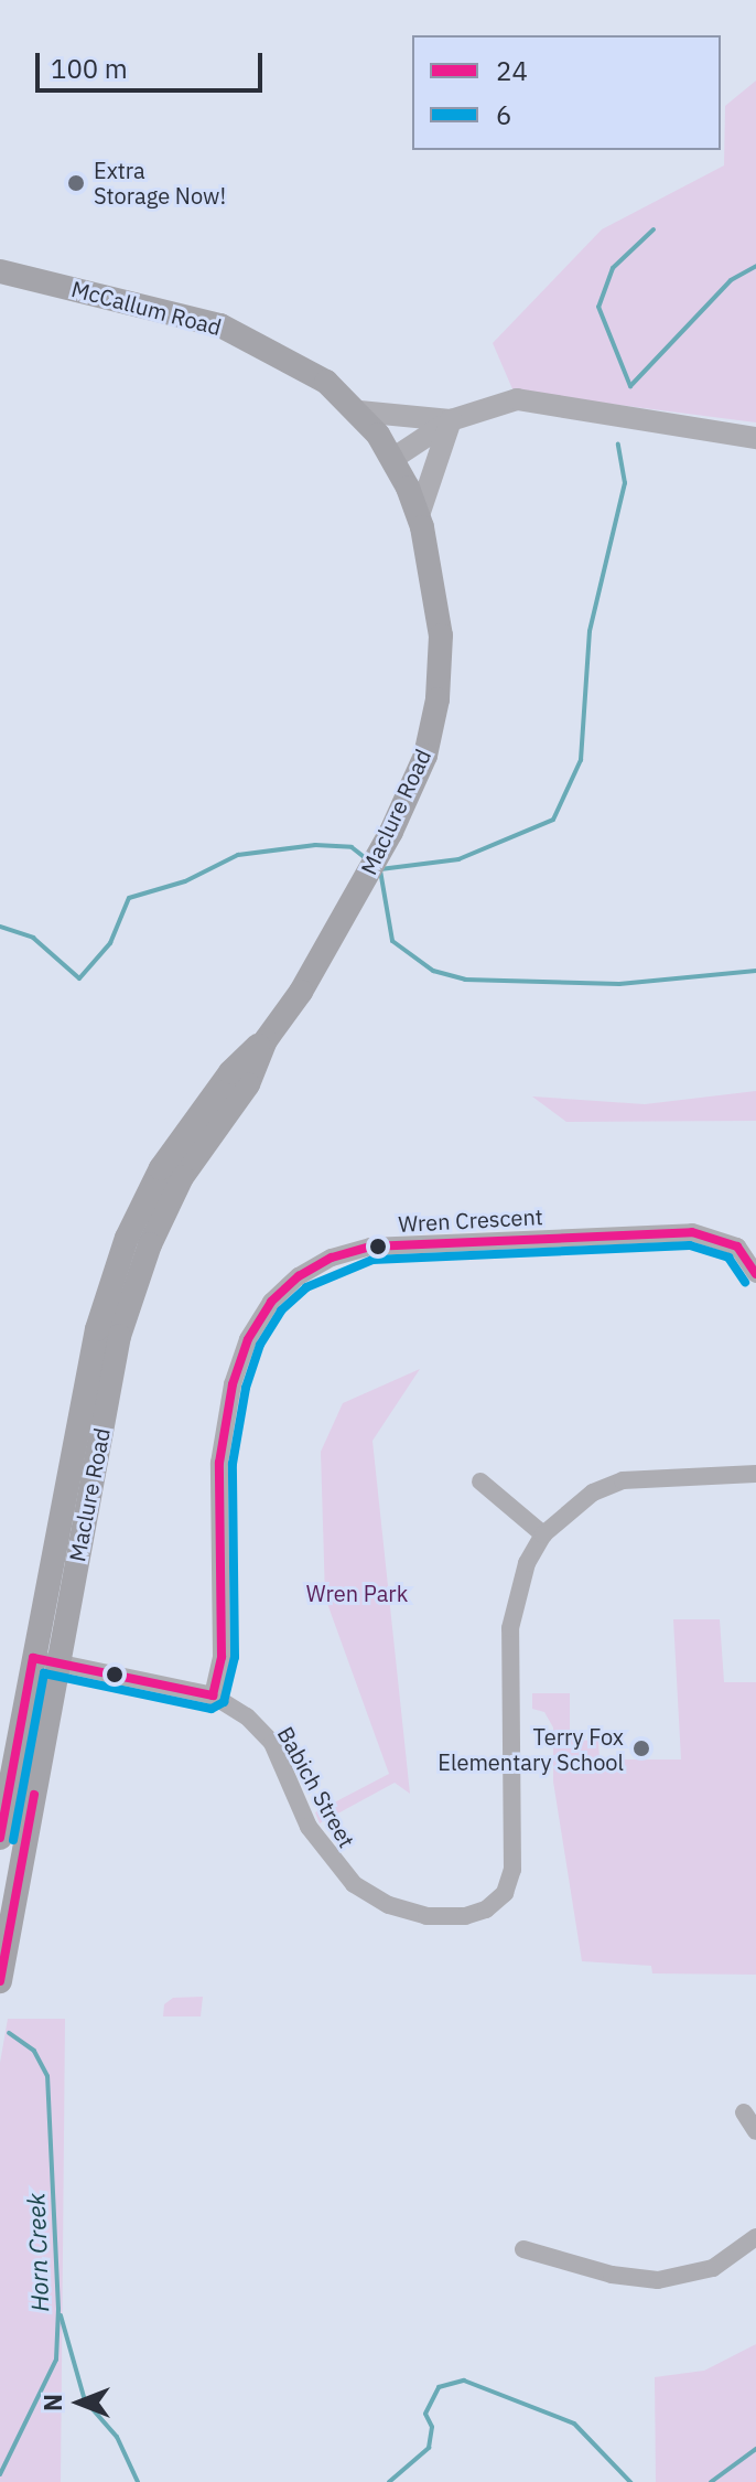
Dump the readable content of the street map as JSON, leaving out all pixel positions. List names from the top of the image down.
{
  "streets": {
    "main road": ["McCallum Road", "Maclure Road"],
    "street": ["Wren Crescent", "Babich Street"]
  },
  "crossings": [
    ["McCallum Road", "Maclure Road"],
    ["Maclure Road", "Babich Street"],
    ["Wren Crescent", "Babich Street"]
  ],
  "water": ["Horn Creek"],
  "parks": ["Wren Park"],
  "places": ["Extra Storage Now!", "Terry Fox Elementary School"],
  "lines": ["transit line 24", "transit line 6"],
  "legend": ["24", "6"],
  "scale_bar": "100 m",
  "north": "left"
}
